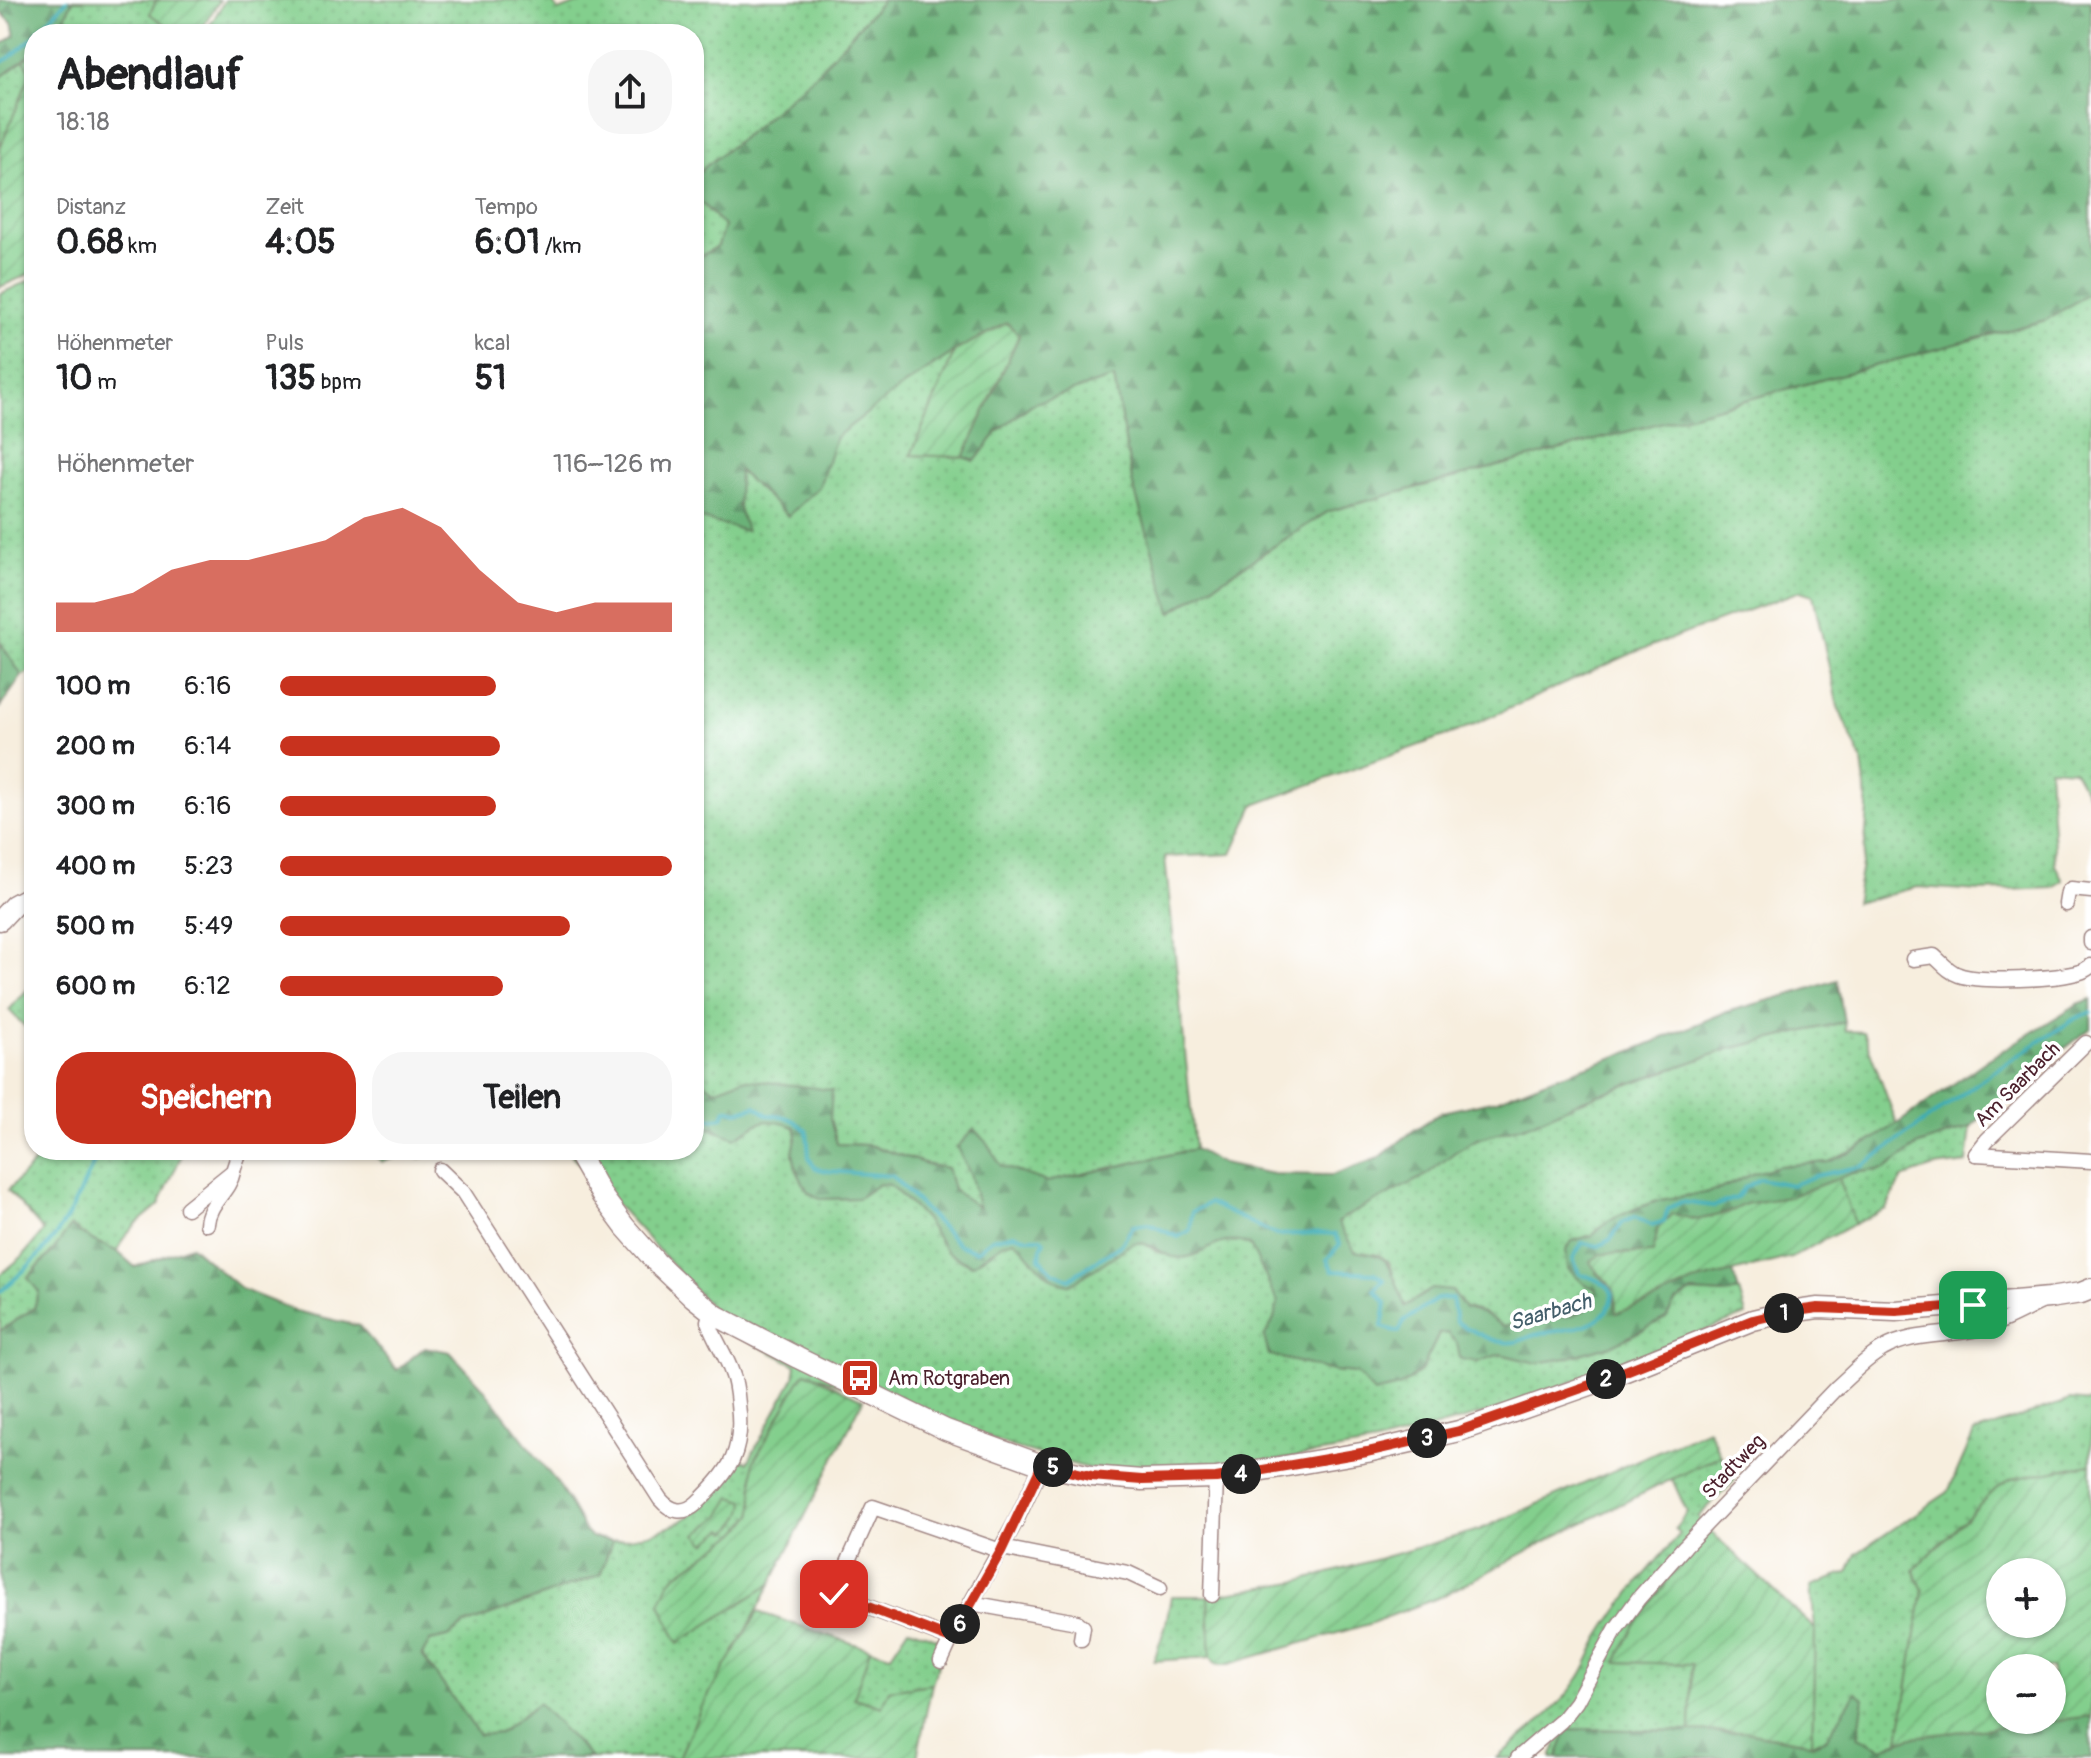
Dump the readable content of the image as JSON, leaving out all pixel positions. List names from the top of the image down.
{
  "streets": {
    "street": ["Am Saarbach", "Stadtweg"]
  },
  "water": ["Saarbach"],
  "places": {
    "bus stop": ["Am Rotgraben"]
  },
  "page": {
    "heading": ["Abendlauf", "18:18"],
    "stats": [
      ["Distanz", "0.68 km"],
      ["Zeit", "4:05"],
      ["Tempo", "6:01 /km"],
      ["Höhenmeter", "10 m"],
      ["Puls", "135 bpm"],
      ["kcal", "51"]
    ],
    "chart": ["Höhenmeter", "116–126 m"],
    "list": [
      {
        "name": "100 m",
        "note": "6:16"
      },
      {
        "name": "200 m",
        "note": "6:14"
      },
      {
        "name": "300 m",
        "note": "6:16"
      },
      {
        "name": "400 m",
        "note": "5:23"
      },
      {
        "name": "500 m",
        "note": "5:49"
      },
      {
        "name": "600 m",
        "note": "6:12"
      }
    ],
    "buttons": ["Speichern", "Teilen"],
    "pins": [
      "1",
      "2",
      "3",
      "5",
      "4",
      "6"
    ],
    "map_buttons": ["+", "−"]
  }
}
